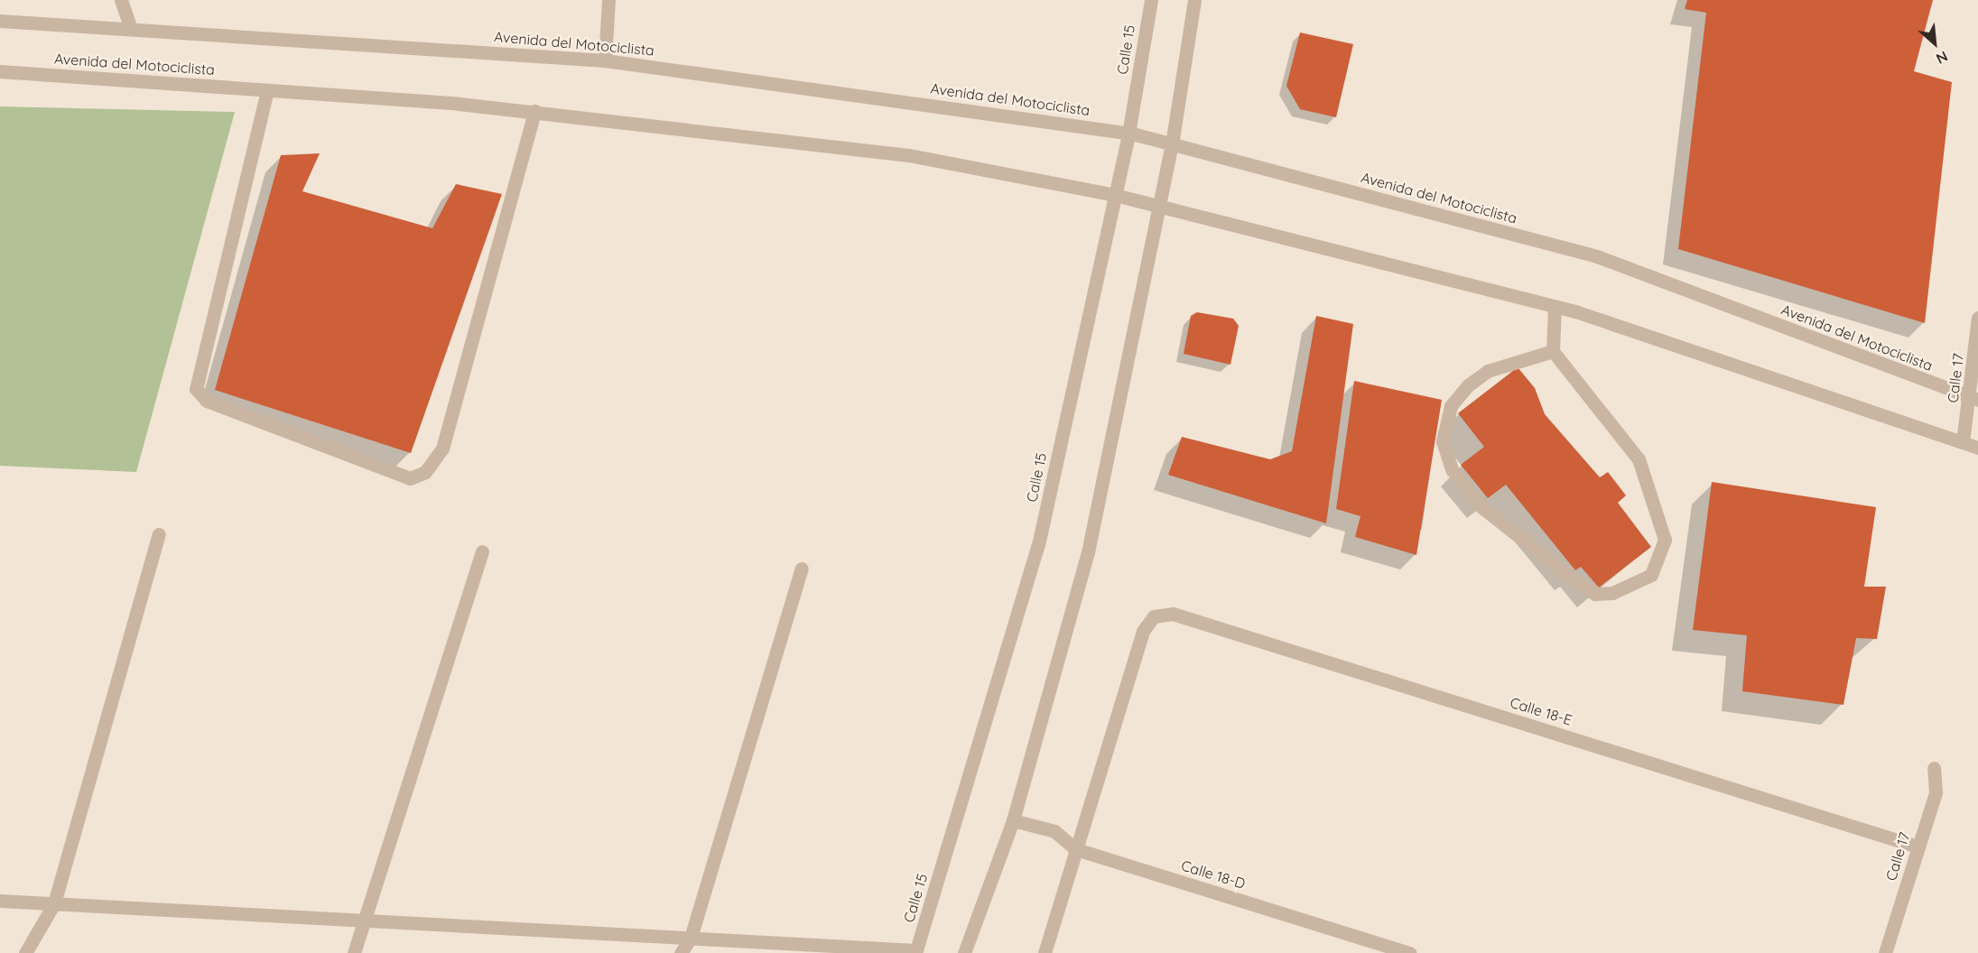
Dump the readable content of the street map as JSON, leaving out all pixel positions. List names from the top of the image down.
{
  "streets": {
    "street": [
      "Avenida del Motociclista",
      "Calle 15",
      "Calle 17",
      "Calle 18-E",
      "Calle 18-D"
    ]
  },
  "crossings": [
    ["Avenida del Motociclista", "Calle 15"],
    ["Avenida del Motociclista", "Calle 17"],
    ["Calle 17", "Calle 18-E"],
    ["Calle 18-E", "Calle 18-D"]
  ],
  "north": "bottom right"
}
